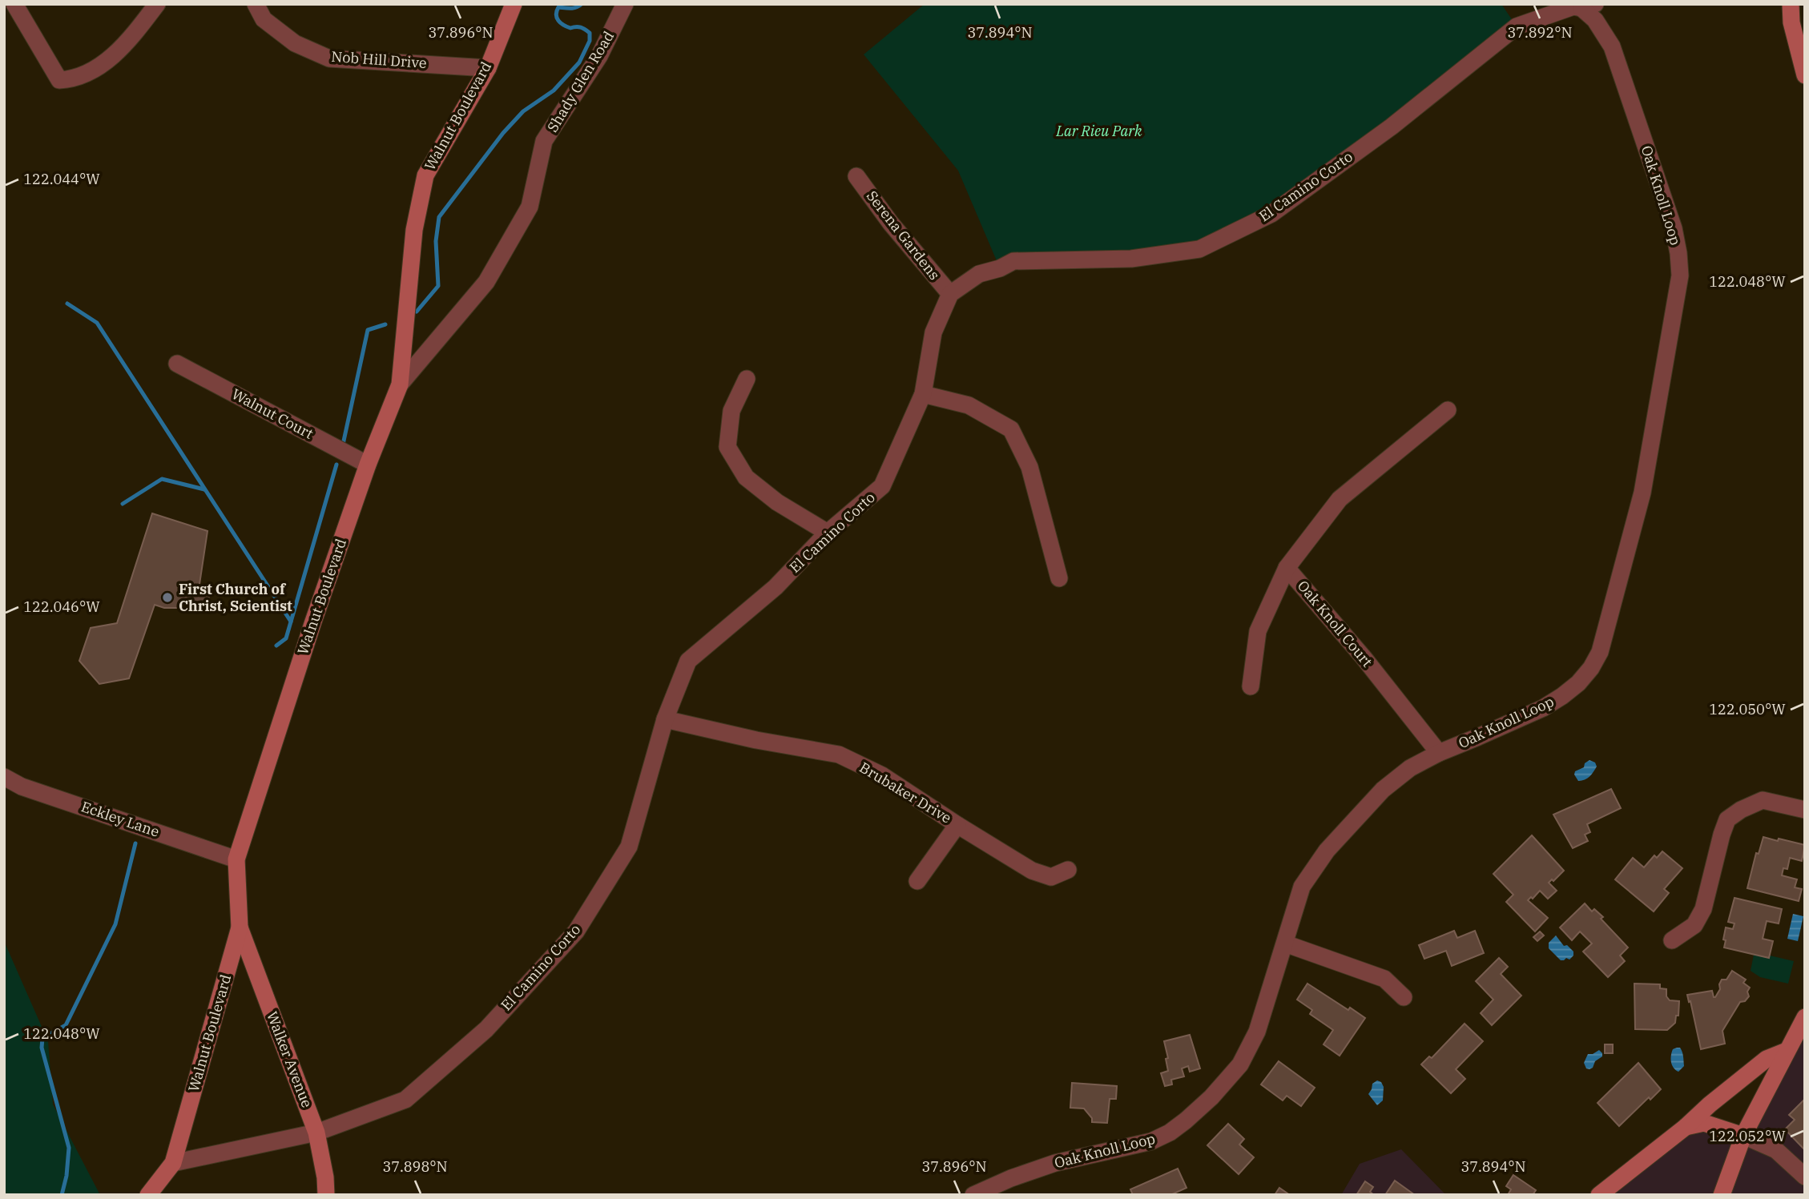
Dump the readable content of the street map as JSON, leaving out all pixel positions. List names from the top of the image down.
{
  "streets": {
    "street": [
      "Nob Hill Drive",
      "Shady Glen Road",
      "Walnut Boulevard",
      "El Camino Corto",
      "Oak Knoll Loop",
      "Serena Gardens",
      "Walnut Court",
      "Oak Knoll Court",
      "Brubaker Drive",
      "Eckley Lane",
      "Walker Avenue"
    ]
  },
  "crossings": [
    ["Nob Hill Drive", "Walnut Boulevard"],
    ["Shady Glen Road", "Walnut Boulevard"],
    ["Walnut Boulevard", "El Camino Corto"],
    ["Walnut Boulevard", "Walnut Court"],
    ["Walnut Boulevard", "Eckley Lane"],
    ["Walnut Boulevard", "Walker Avenue"],
    ["El Camino Corto", "Oak Knoll Loop"],
    ["El Camino Corto", "Serena Gardens"],
    ["El Camino Corto", "Brubaker Drive"],
    ["El Camino Corto", "Walker Avenue"],
    ["Oak Knoll Loop", "Oak Knoll Court"]
  ],
  "parks": ["Lar Rieu Park"],
  "places": ["First Church of Christ, Scientist"],
  "coordinates": [
    "37.896°N",
    "37.894°N",
    "37.892°N",
    "122.044°W",
    "122.048°W",
    "122.046°W",
    "122.050°W",
    "122.052°W",
    "37.898°N"
  ]
}
